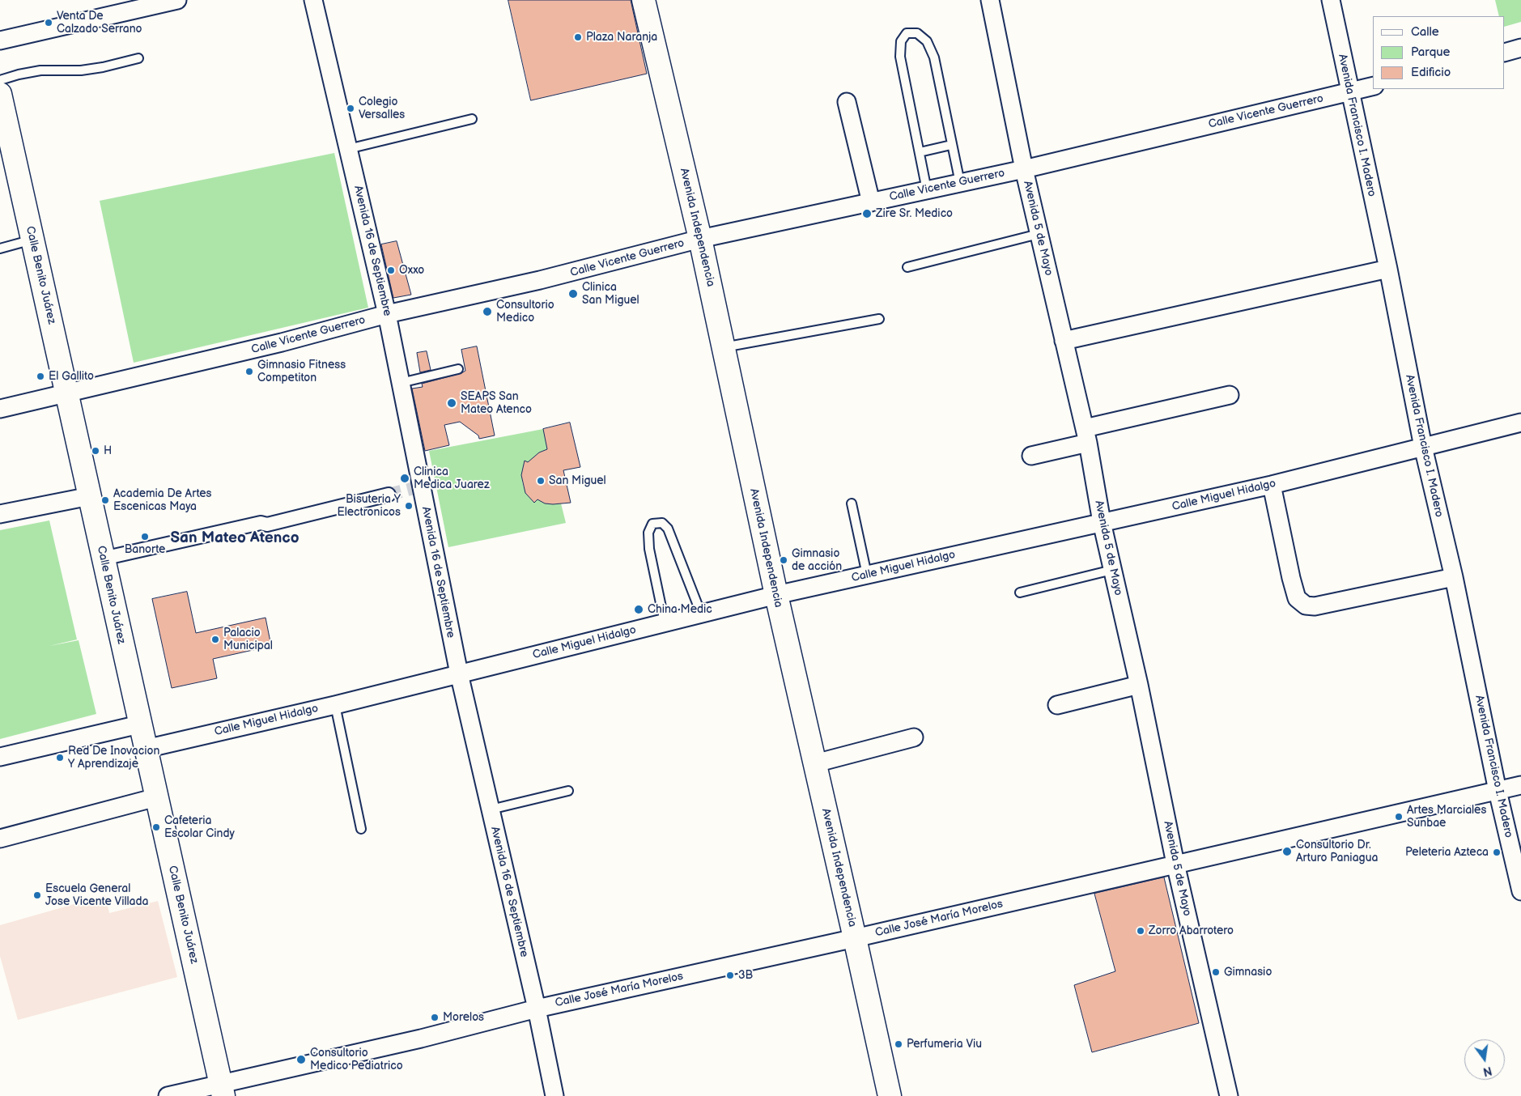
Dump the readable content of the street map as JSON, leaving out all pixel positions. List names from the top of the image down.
{
  "streets": {
    "main road": ["Avenida Independencia", "Calle Benito Juárez"],
    "street": [
      "Calle Vicente Guerrero",
      "Avenida Francisco I. Madero",
      "Avenida 5 de Mayo",
      "Avenida 16 de Septiembre",
      "Calle Miguel Hidalgo",
      "Calle José María Morelos"
    ]
  },
  "crossings": [
    ["Calle Vicente Guerrero", "Avenida Francisco I. Madero"],
    ["Calle Vicente Guerrero", "Avenida Independencia"],
    ["Calle Vicente Guerrero", "Avenida 5 de Mayo"],
    ["Calle Vicente Guerrero", "Avenida 16 de Septiembre"],
    ["Calle Vicente Guerrero", "Calle Benito Juárez"],
    ["Avenida Francisco I. Madero", "Calle Miguel Hidalgo"],
    ["Avenida Francisco I. Madero", "Calle José María Morelos"],
    ["Avenida Independencia", "Calle Miguel Hidalgo"],
    ["Avenida Independencia", "Calle José María Morelos"],
    ["Avenida 5 de Mayo", "Calle Miguel Hidalgo"],
    ["Avenida 5 de Mayo", "Calle José María Morelos"],
    ["Avenida 16 de Septiembre", "Calle Miguel Hidalgo"],
    ["Avenida 16 de Septiembre", "Calle José María Morelos"],
    ["Calle Benito Juárez", "Calle Miguel Hidalgo"],
    ["Calle Benito Juárez", "Calle José María Morelos"]
  ],
  "districts": ["San Mateo Atenco"],
  "places": [
    "Venta De Calzado Serrano",
    "Plaza Naranja",
    "Colegio Versalles",
    "Zire Sr. Medico",
    "Oxxo",
    "Clinica San Miguel",
    "Consultorio Medico",
    "Gimnasio Fitness Competiton",
    "El Gallito",
    "SEAPS San Mateo Atenco",
    "H",
    "Clinica Medica Juarez",
    "San Miguel",
    "Academia De Artes Escenicas Maya",
    "Bisuteria Y Electronicos",
    "Banorte",
    "Gimnasio de acción",
    "China Medic",
    "Palacio Municipal",
    "Red De Inovacion Y Aprendizaje",
    "Artes Marciales Sunbae",
    "Cafeteria Escolar Cindy",
    "Consultorio Dr. Arturo Paniagua",
    "Peleteria Azteca",
    "Escuela General Jose Vicente Villada",
    "Zorro Abarrotero",
    "Gimnasio",
    "3B",
    "Morelos",
    "Perfumeria Viu",
    "Consultorio Medico Pediatrico"
  ],
  "legend": ["Calle", "Parque", "Edificio"],
  "north": "bottom"
}
